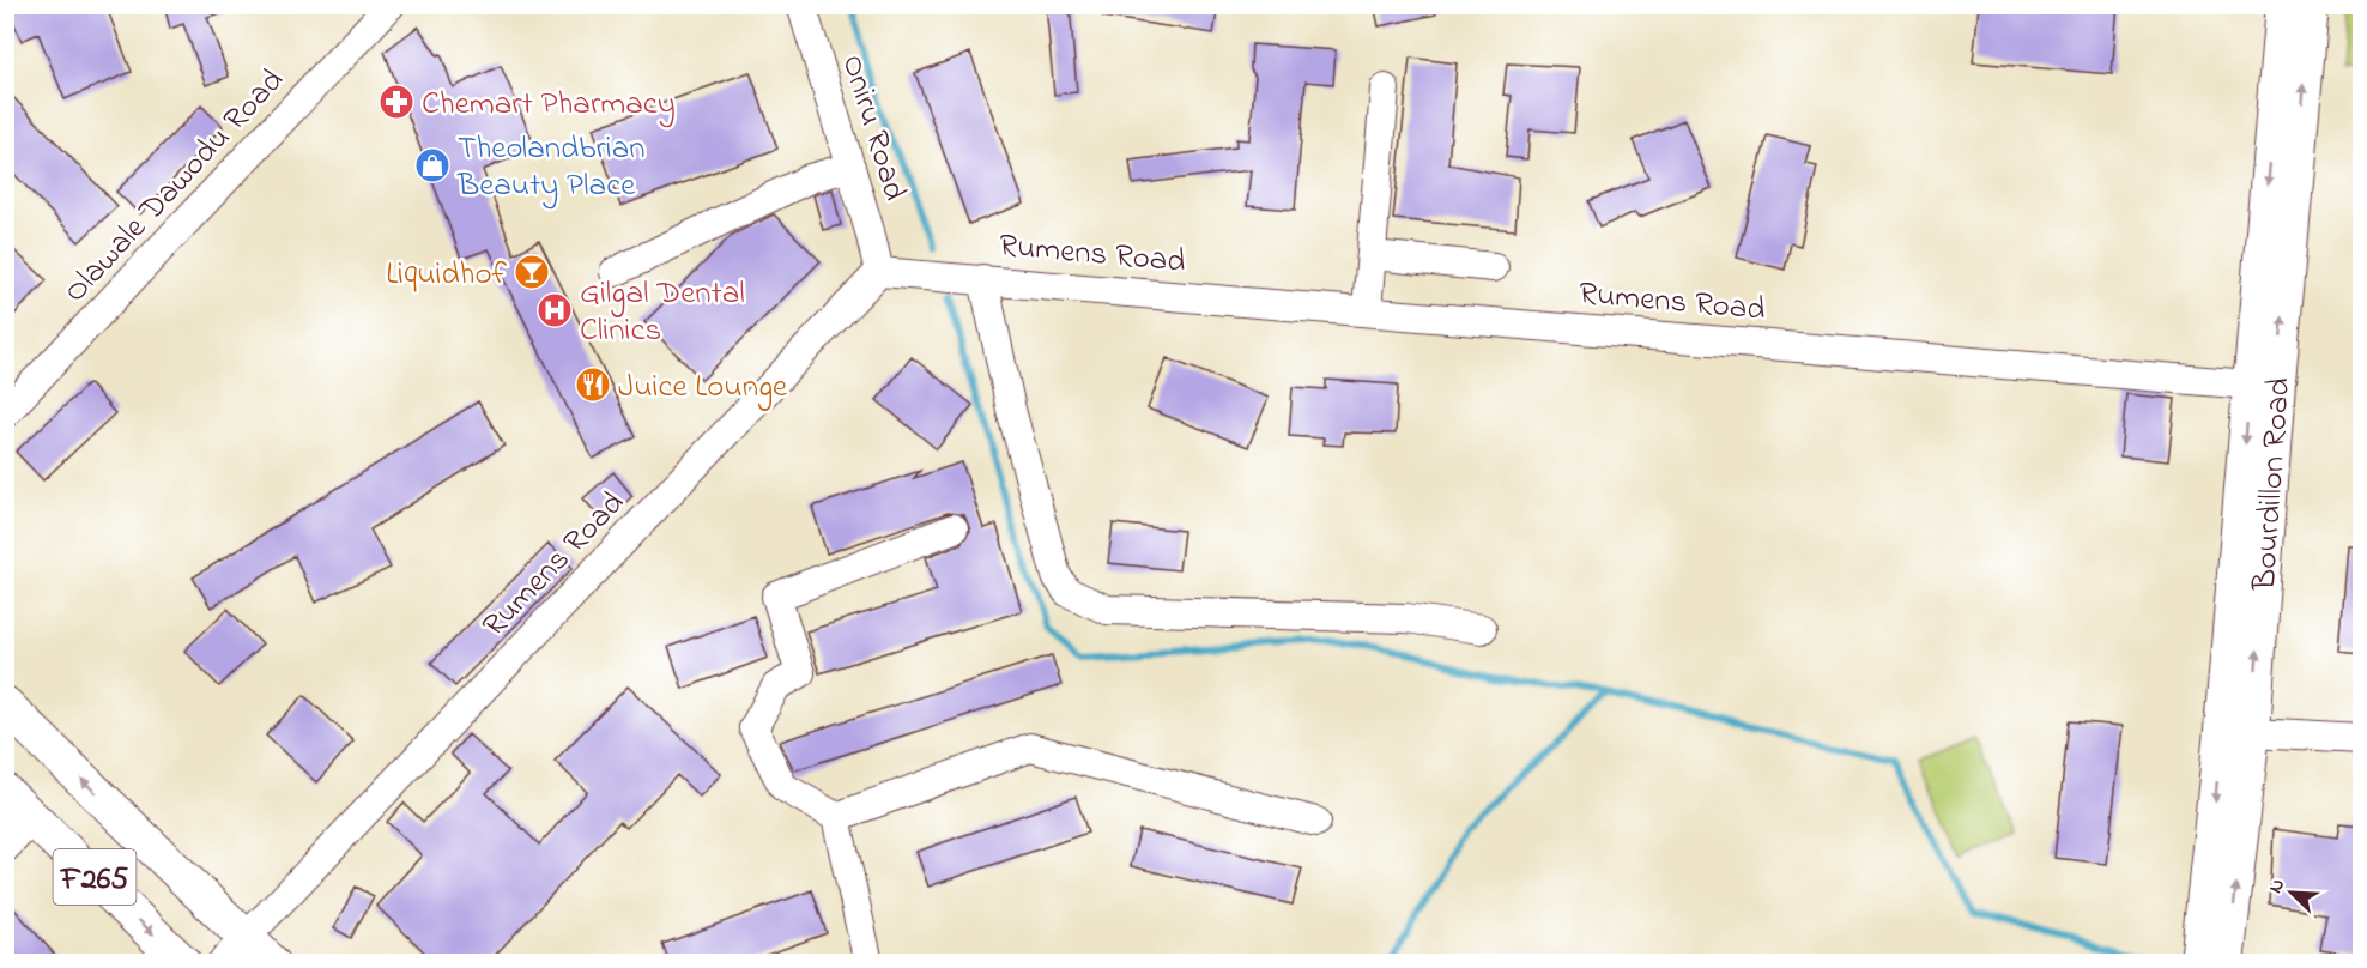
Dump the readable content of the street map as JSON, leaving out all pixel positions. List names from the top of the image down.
{
  "streets": {
    "main road": ["Bourdillon Road", "F265"],
    "street": ["Oniru Road", "Olawale Dawodu Road", "Rumens Road"]
  },
  "crossings": [
    ["Oniru Road", "Rumens Road"],
    ["Rumens Road", "Bourdillon Road"],
    ["Rumens Road", "F265"]
  ],
  "places": {
    "pharmacy": ["Chemart Pharmacy"],
    "shop": ["Theolandbrian Beauty Place"],
    "bar": ["Liquidhof"],
    "hospital": ["Gilgal Dental Clinics"],
    "restaurant": ["Juice Lounge"]
  },
  "north": "top left"
}
